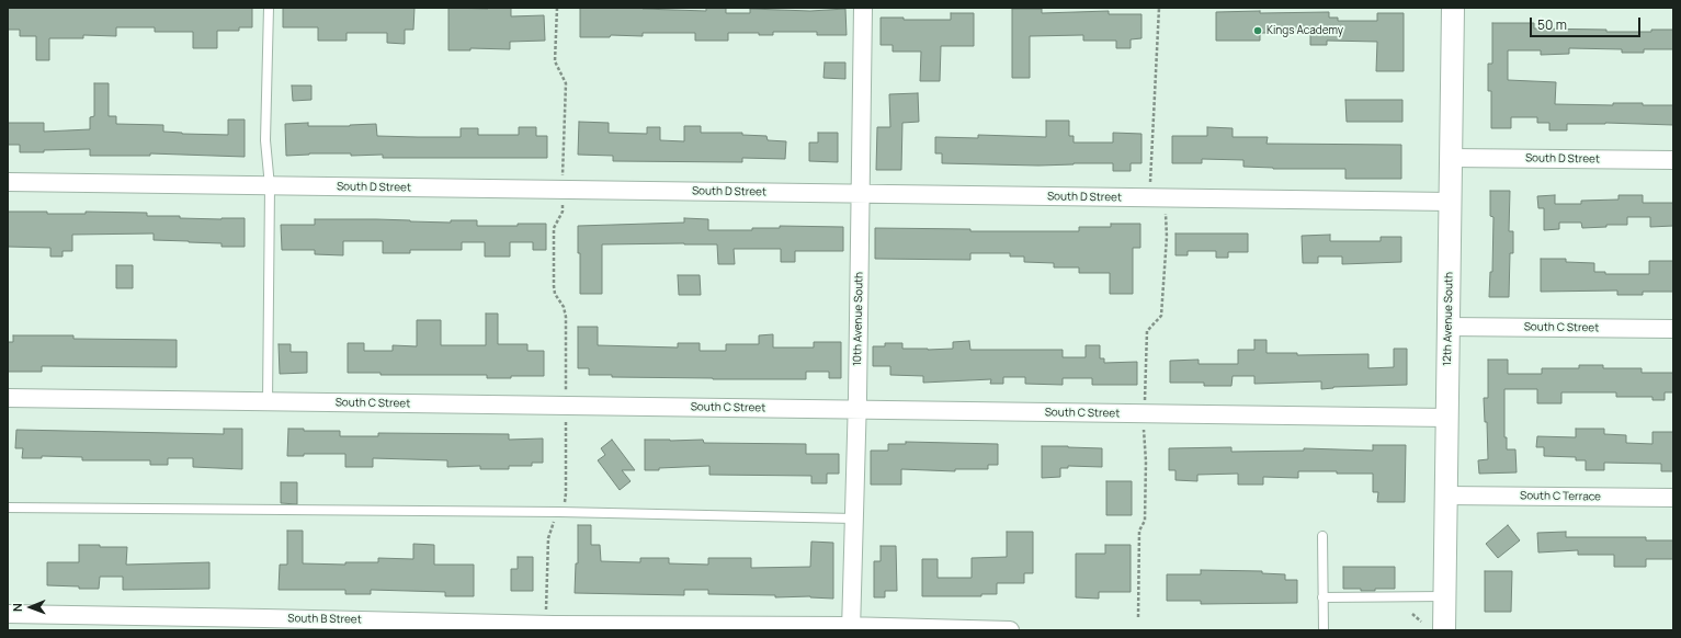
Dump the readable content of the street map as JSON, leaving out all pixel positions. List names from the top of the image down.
{
  "streets": {
    "street": [
      "South D Street",
      "10th Avenue South",
      "12th Avenue South",
      "South C Street",
      "South C Terrace",
      "South B Street"
    ]
  },
  "crossings": [
    ["South D Street", "10th Avenue South"],
    ["South D Street", "12th Avenue South"],
    ["10th Avenue South", "South C Street"],
    ["10th Avenue South", "South B Street"],
    ["12th Avenue South", "South C Street"],
    ["12th Avenue South", "South C Terrace"]
  ],
  "places": ["Kings Academy"],
  "scale_bar": "50 m",
  "north": "left"
}
